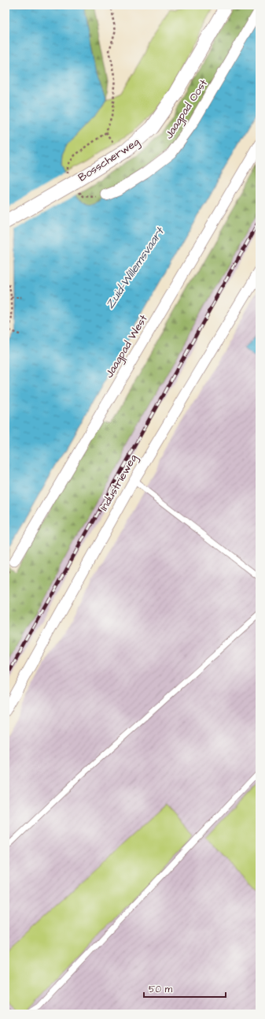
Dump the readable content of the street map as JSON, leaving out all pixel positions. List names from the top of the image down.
{
  "streets": {
    "street": [
      "Jaagpad Oost",
      "Bosscherweg",
      "Jaagpad West",
      "Industrieweg"
    ]
  },
  "water": ["Zuid-Willemsvaart"],
  "scale_bar": "50 m"
}
